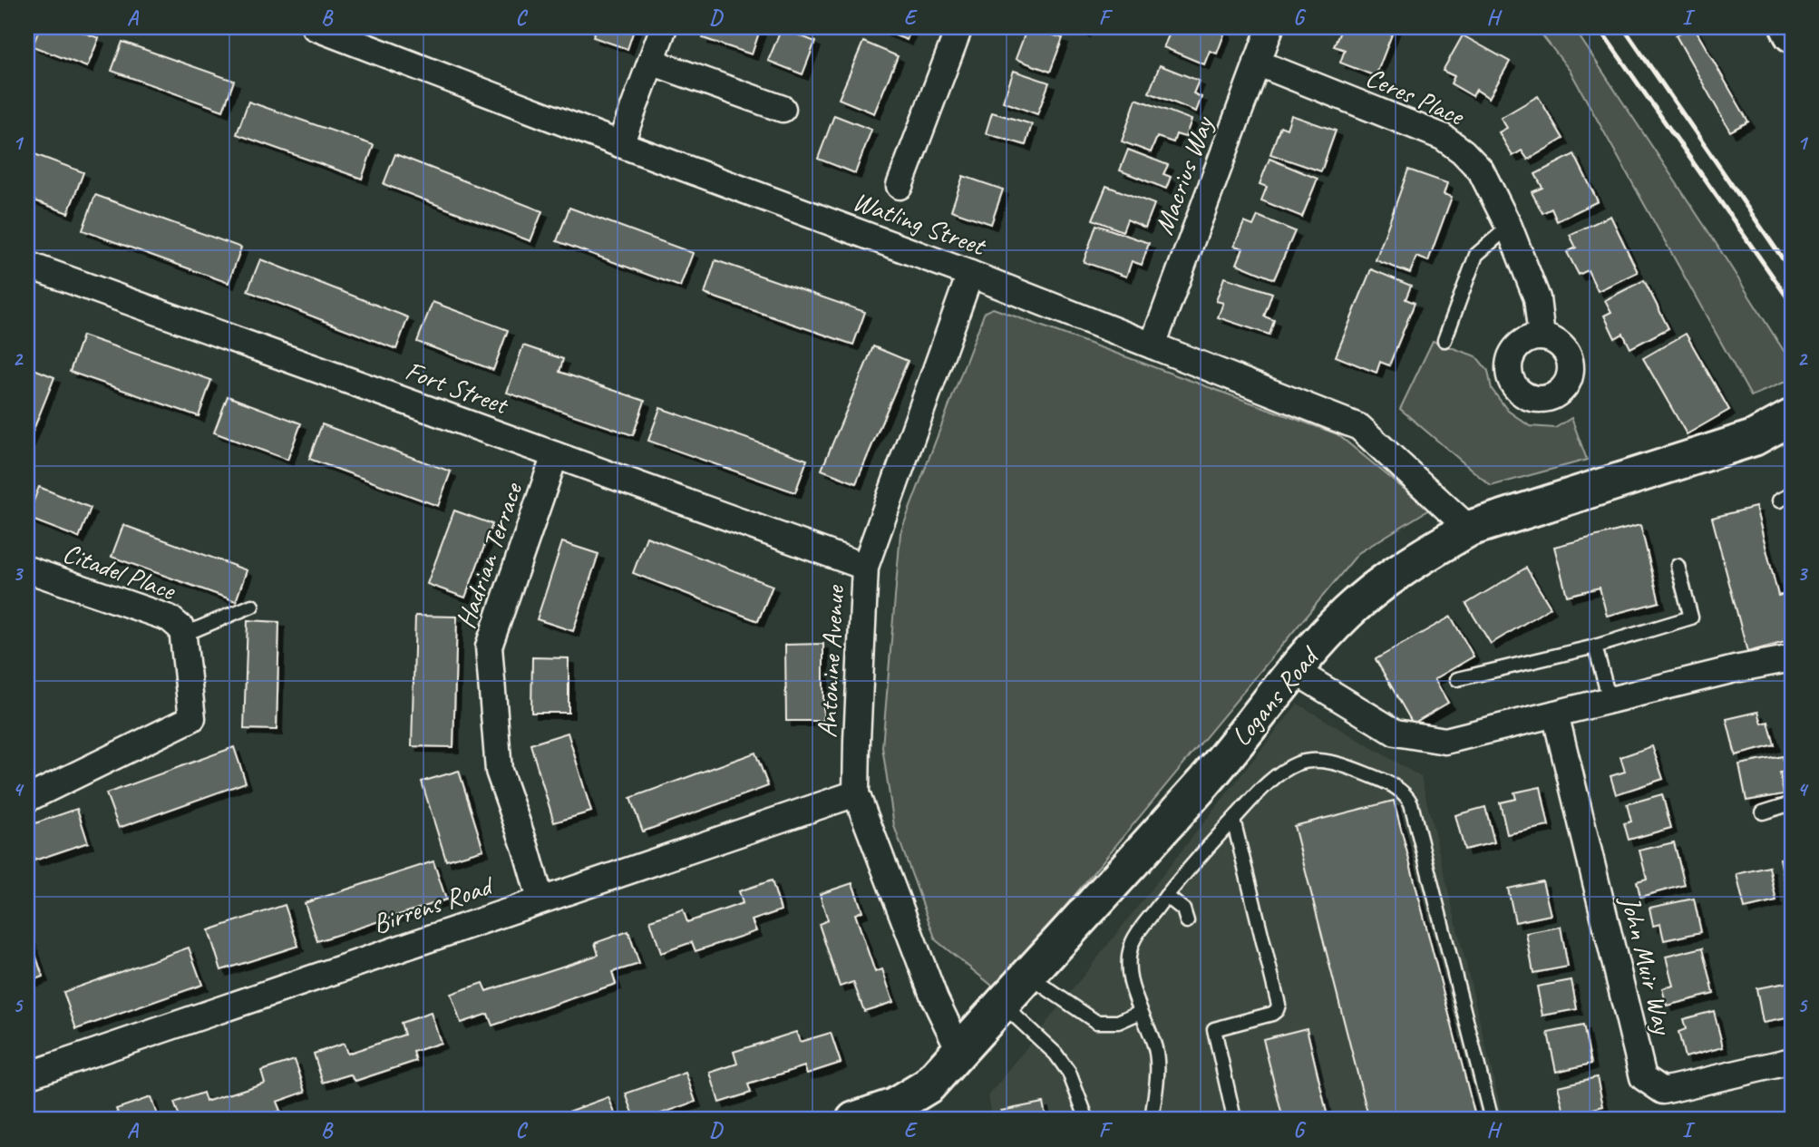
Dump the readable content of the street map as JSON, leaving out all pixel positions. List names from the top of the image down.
{
  "streets": {
    "street": [
      "Ceres Place",
      "Macrius Way",
      "Watling Street",
      "Fort Street",
      "Hadrian Terrace",
      "Citadel Place",
      "Antonine Avenue",
      "Logans Road",
      "Birrens Road",
      "John Muir Way"
    ]
  },
  "crossings": [
    ["Ceres Place", "Macrius Way"],
    ["Macrius Way", "Watling Street"],
    ["Watling Street", "Antonine Avenue"],
    ["Watling Street", "Logans Road"],
    ["Fort Street", "Hadrian Terrace"],
    ["Fort Street", "Antonine Avenue"],
    ["Hadrian Terrace", "Birrens Road"],
    ["Antonine Avenue", "Logans Road"],
    ["Antonine Avenue", "Birrens Road"]
  ],
  "grid": {
    "columns": [
      "A",
      "B",
      "C",
      "D",
      "E",
      "F",
      "G",
      "H",
      "I"
    ],
    "rows": [
      "1",
      "2",
      "3",
      "4",
      "5"
    ]
  }
}
